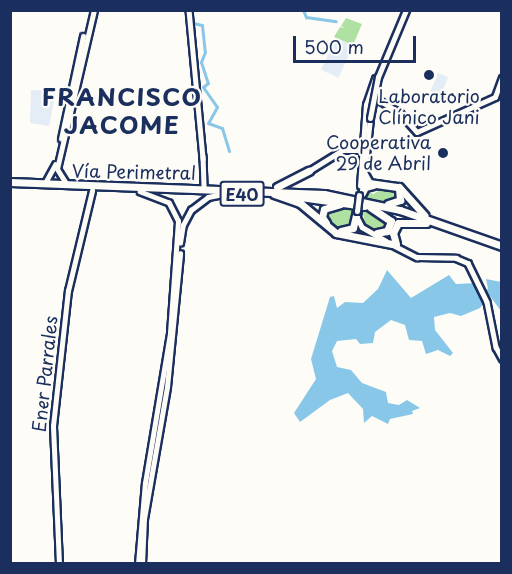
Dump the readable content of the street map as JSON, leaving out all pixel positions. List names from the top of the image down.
{
  "streets": {
    "highway": ["Vía Perimetral", "E40"],
    "street": ["Ener Parrales"]
  },
  "crossings": [
    ["Vía Perimetral", "Ener Parrales"]
  ],
  "districts": ["FRANCISCO JACOME"],
  "places": ["Laboratorio Clínico Jani", "Cooperativa 29 de Abril"],
  "scale_bar": "500 m"
}
